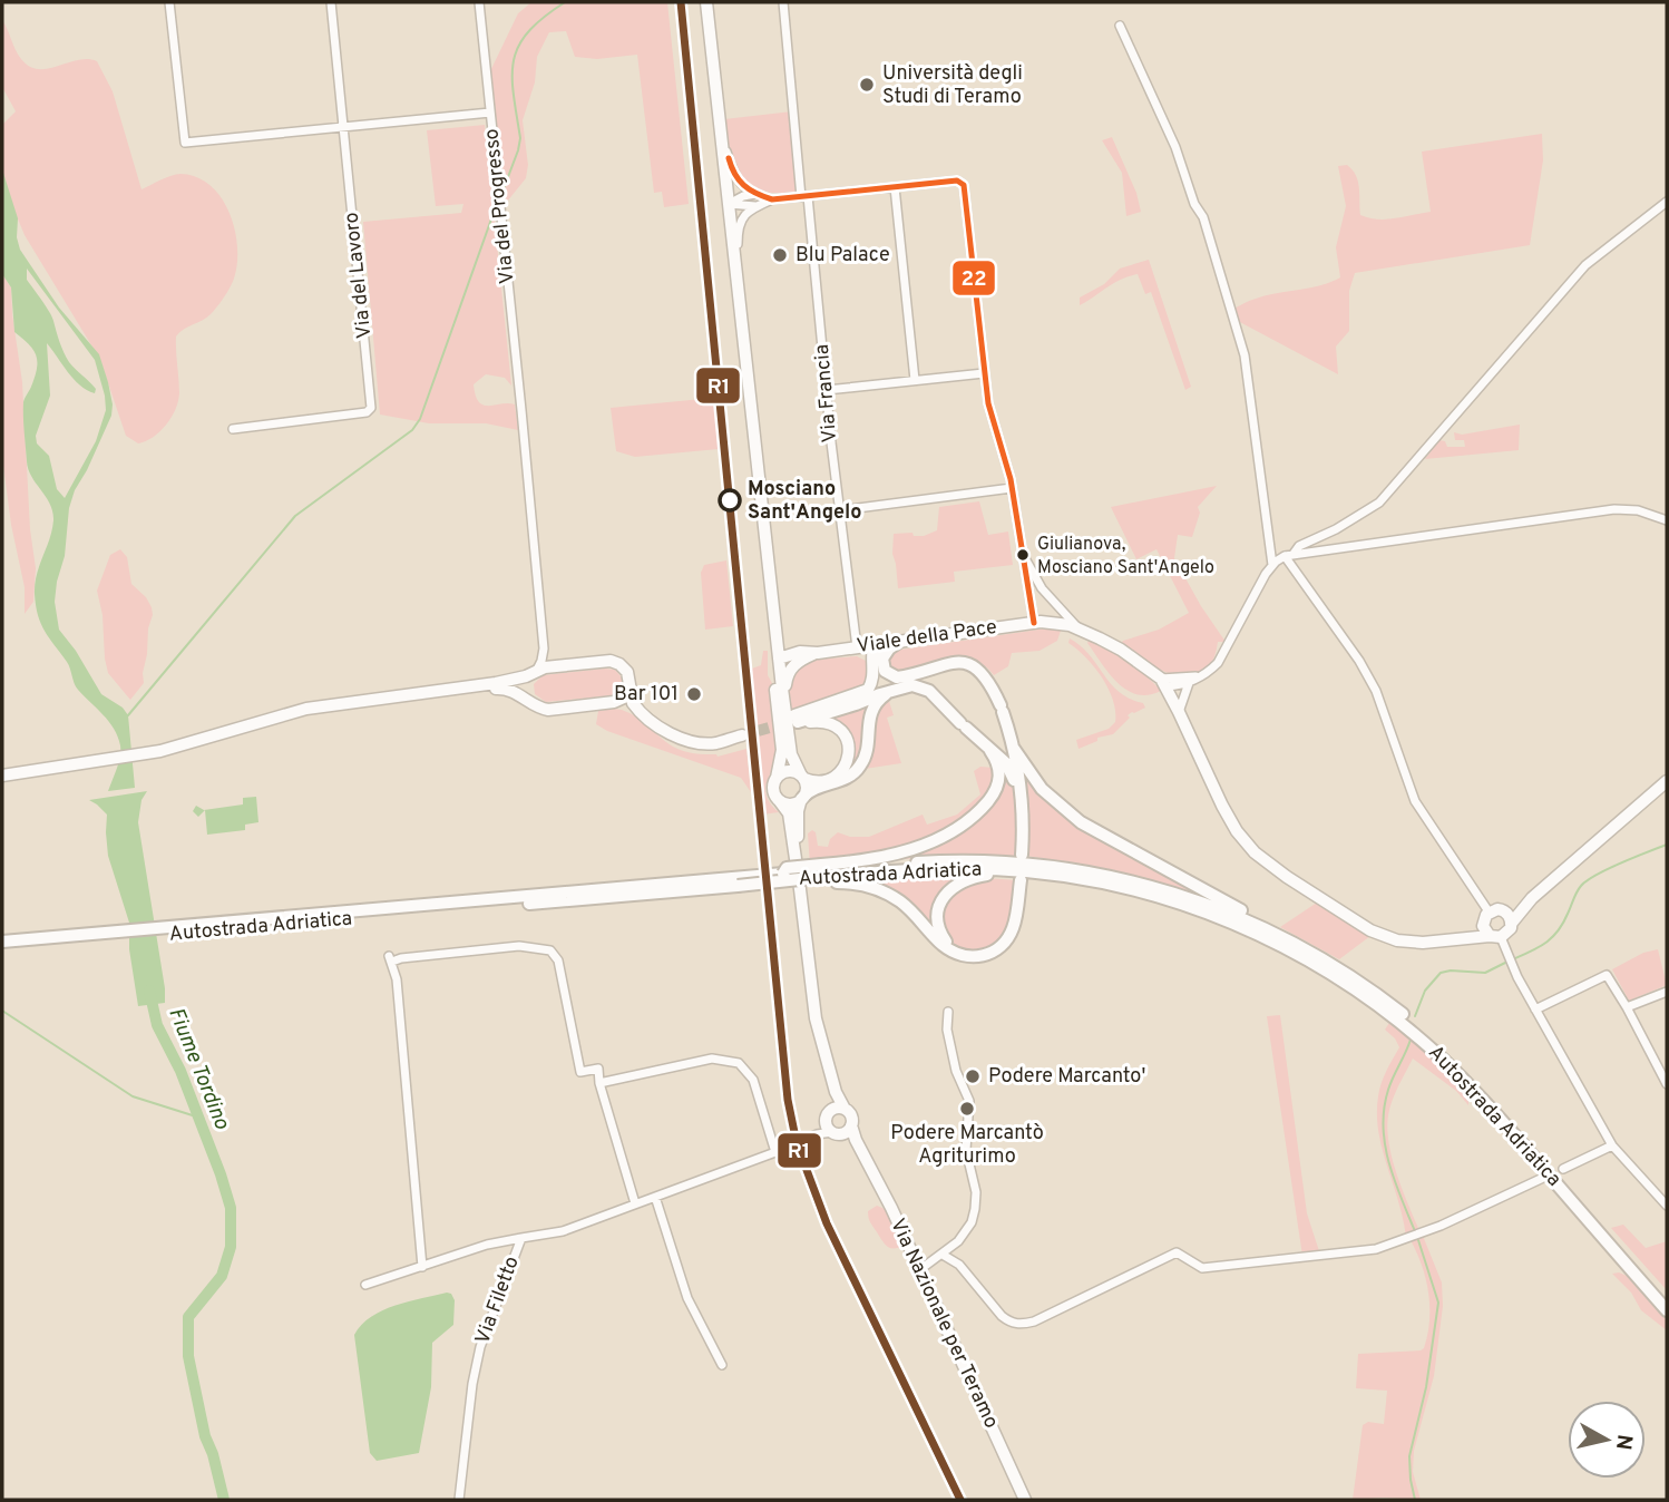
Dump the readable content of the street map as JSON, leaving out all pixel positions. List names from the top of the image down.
{
  "streets": {
    "highway": ["Autostrada Adriatica"],
    "main road": ["Viale della Pace", "Via Nazionale per Teramo"],
    "street": [
      "Via del Progresso",
      "Via del Lavoro",
      "Via Francia",
      "Via Filetto"
    ]
  },
  "crossings": [
    ["Via Francia", "Viale della Pace"]
  ],
  "water": ["Fiume Tordino"],
  "places": [
    "Università degli Studi di Teramo",
    "Blu Palace",
    "Mosciano Sant'Angelo",
    "Giulianova, Mosciano Sant'Angelo",
    "Bar 101",
    "Podere Marcanto'",
    "Podere Marcantò Agriturimo"
  ],
  "lines": ["transit line R1", "transit line 22"],
  "north": "right"
}
